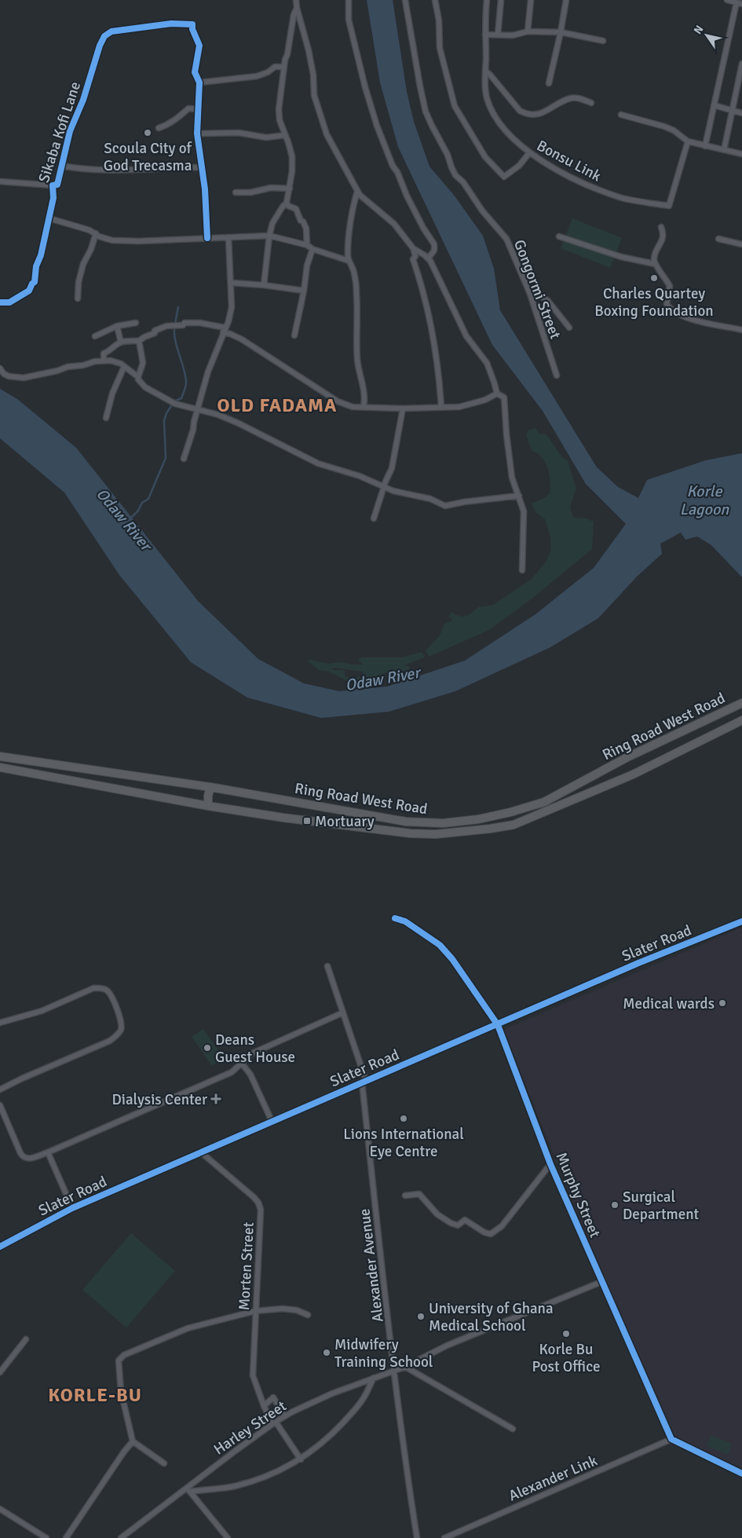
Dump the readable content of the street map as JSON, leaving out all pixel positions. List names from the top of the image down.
{
  "streets": {
    "main road": ["Ring Road West Road"],
    "street": [
      "Sikaba Kofi Lane",
      "Bonsu Link",
      "Gongormi Street",
      "Slater Road",
      "Murphy Street",
      "Alexander Avenue",
      "Morten Street",
      "Harley Street",
      "Alexander Link"
    ]
  },
  "crossings": [
    ["Slater Road", "Murphy Street"],
    ["Slater Road", "Alexander Avenue"],
    ["Slater Road", "Morten Street"],
    ["Murphy Street", "Harley Street"],
    ["Murphy Street", "Alexander Link"],
    ["Alexander Avenue", "Harley Street"],
    ["Morten Street", "Harley Street"]
  ],
  "districts": ["OLD FADAMA", "KORLE-BU"],
  "water": ["Korle Lagoon", "Odaw River"],
  "places": {
    "other": [
      "Scoula City of God Trecasma",
      "Charles Quartey Boxing Foundation",
      "Medical wards",
      "Deans Guest House",
      "Lions International Eye Centre",
      "Surgical Department",
      "University of Ghana Medical School",
      "Korle Bu Post Office",
      "Midwifery Training School"
    ],
    "transit": ["Mortuary"],
    "health": ["Dialysis Center"]
  },
  "north": "top left"
}
